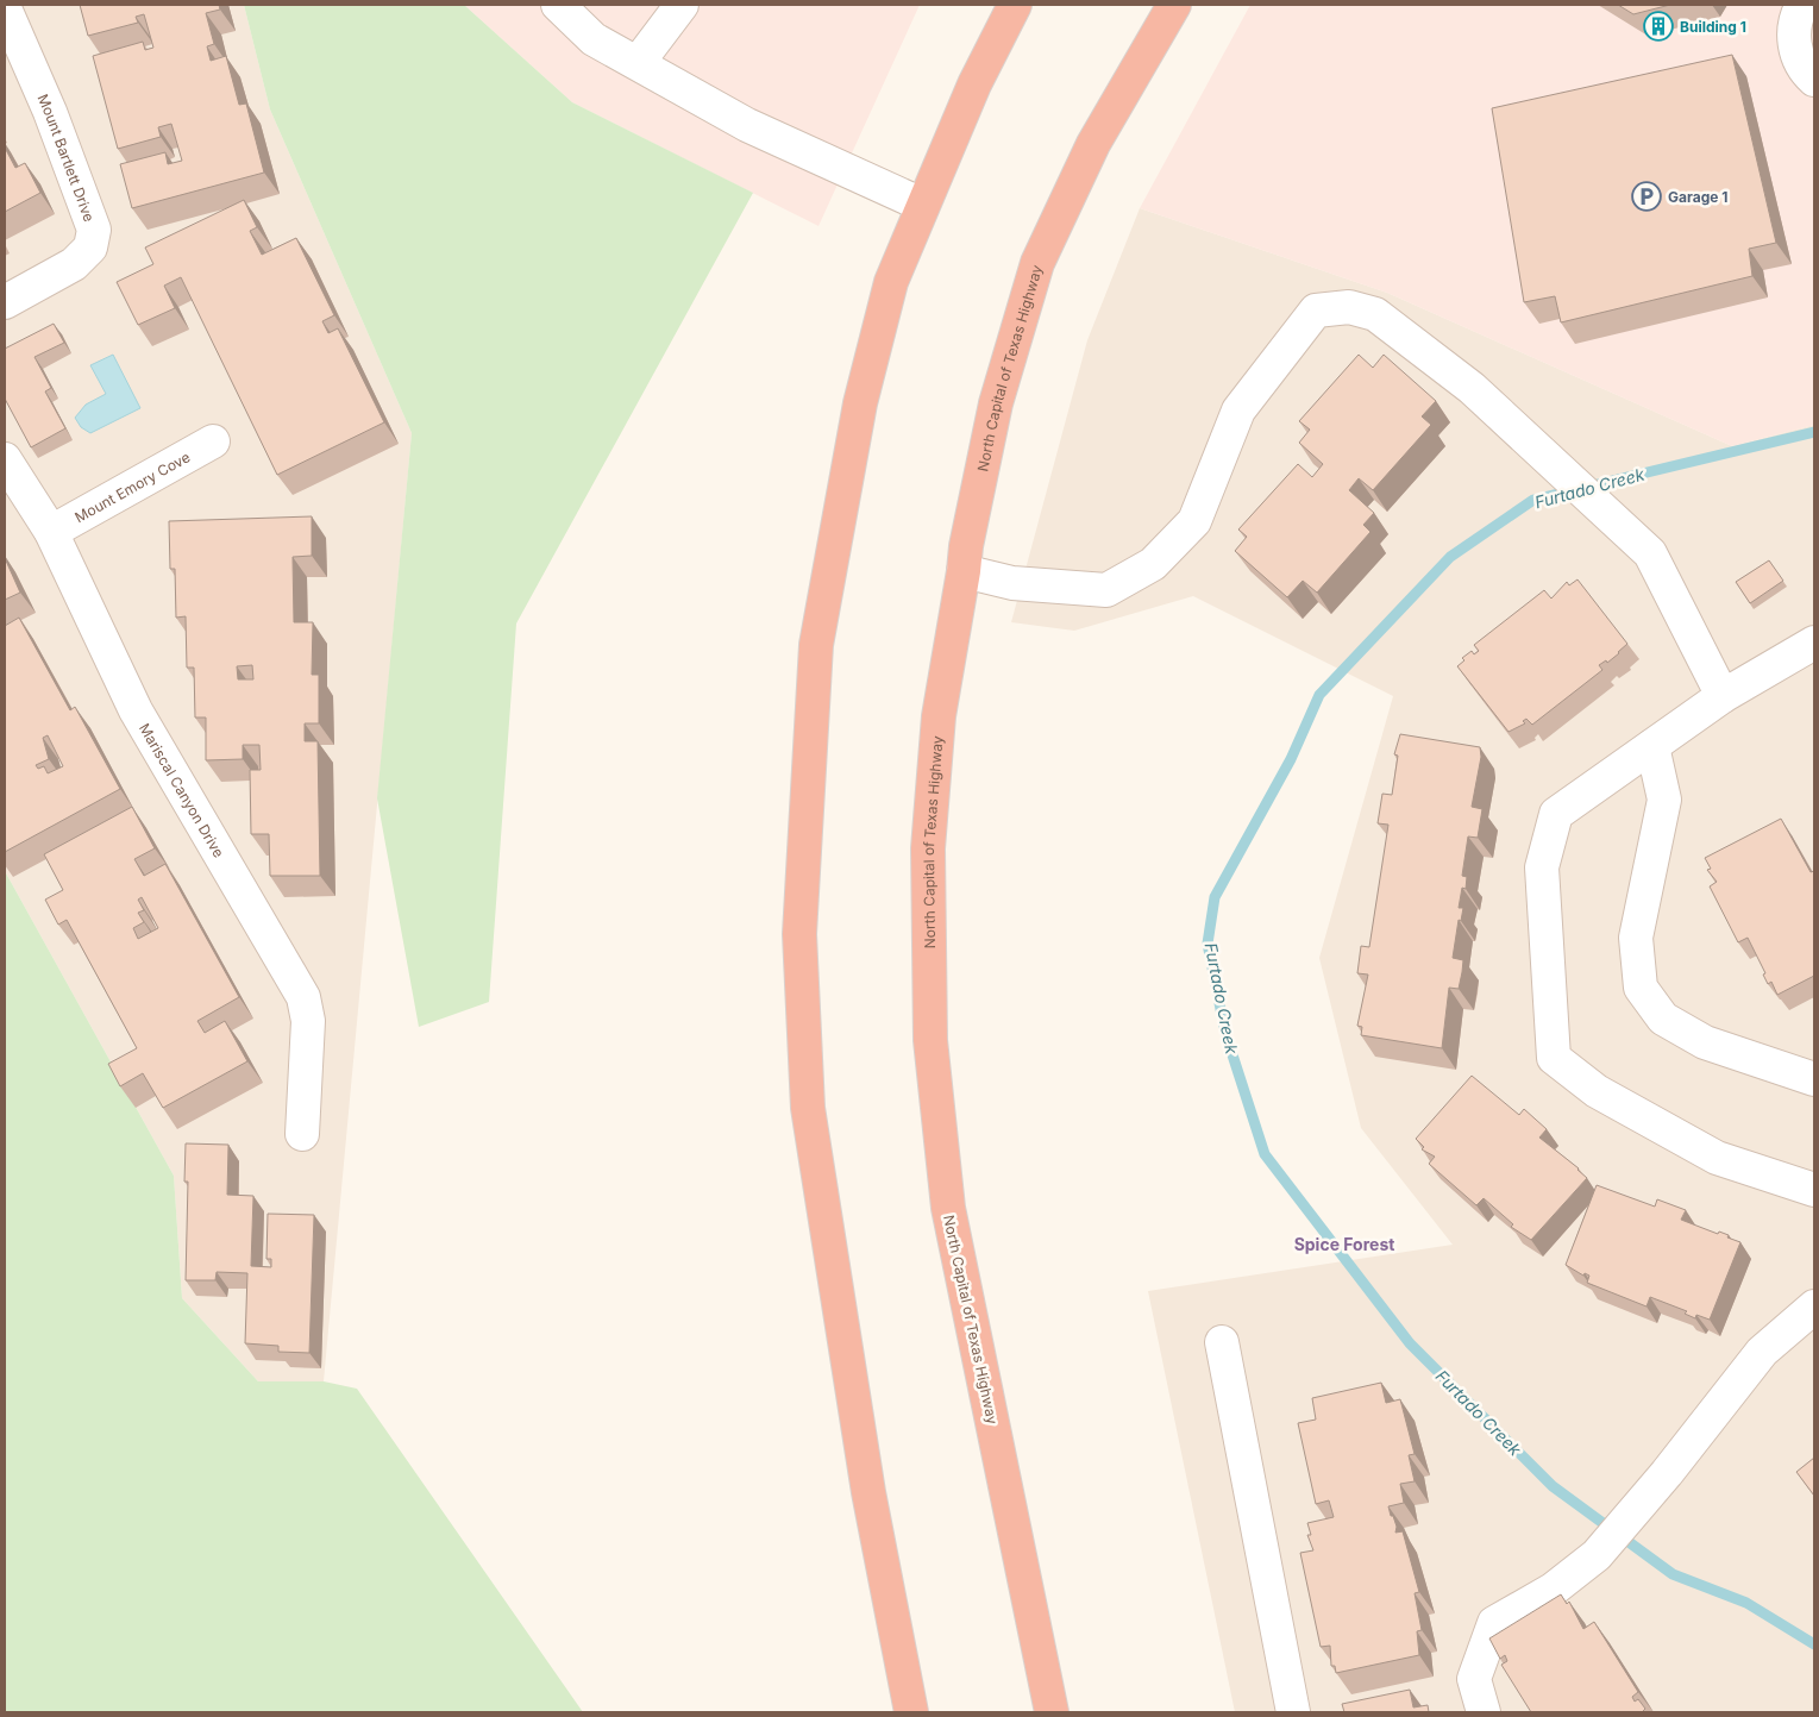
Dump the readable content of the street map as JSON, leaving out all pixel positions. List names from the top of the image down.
{
  "streets": {
    "highway": ["North Capital of Texas Highway"],
    "street": ["Mount Bartlett Drive", "Mount Emory Cove", "Mariscal Canyon Drive"]
  },
  "crossings": [
    ["Mount Emory Cove", "Mariscal Canyon Drive"]
  ],
  "districts": ["Spice Forest"],
  "water": ["Furtado Creek"],
  "places": {
    "building": ["Building 1"],
    "parking": ["Garage 1"]
  }
}
